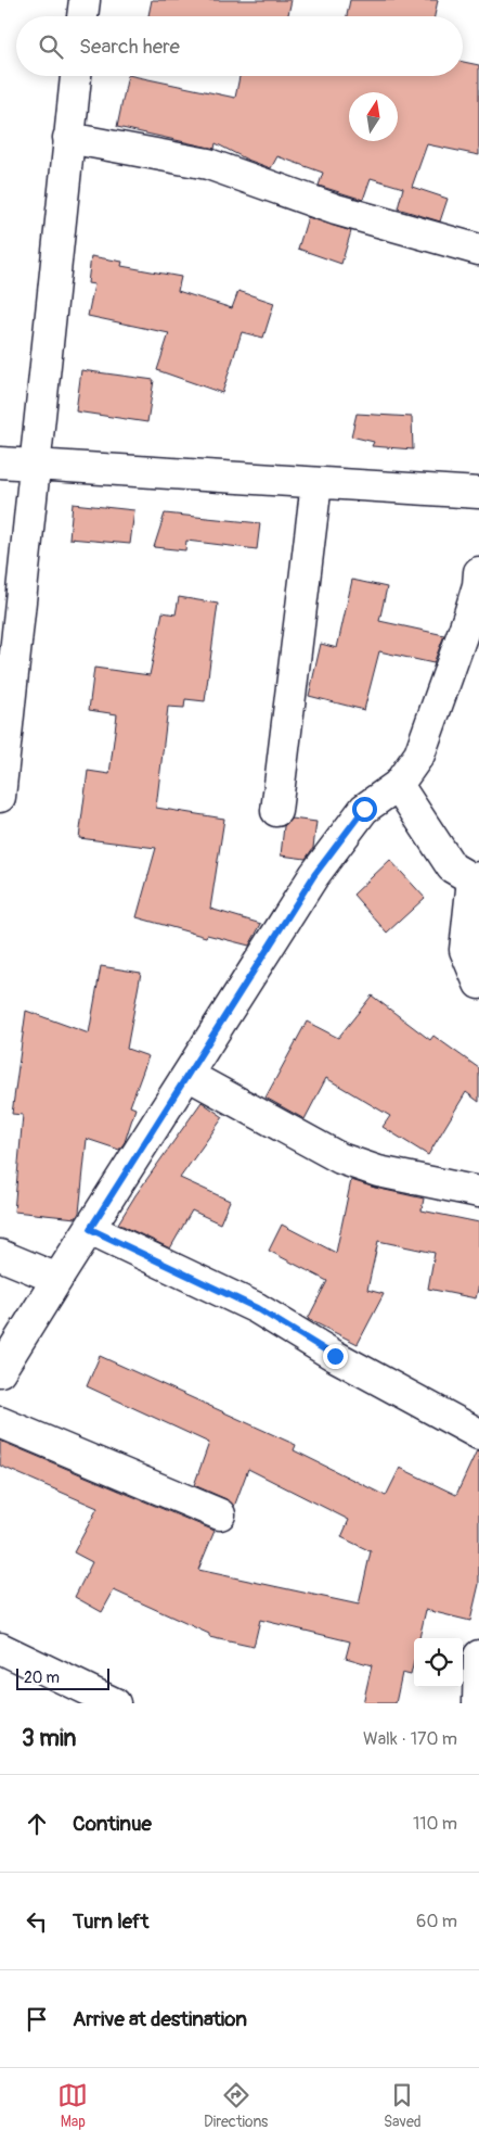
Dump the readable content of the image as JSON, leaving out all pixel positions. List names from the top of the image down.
{
  "scale_bar": "20 m",
  "north": "top",
  "page": {
    "search": "Search here",
    "scale": "20 m",
    "heading": ["3 min", "Walk · 170 m"],
    "list": [
      ["Continue", "110 m"],
      ["Turn left", "60 m"],
      "Arrive at destination"
    ],
    "nav": ["Map", "Directions", "Saved"]
  }
}
